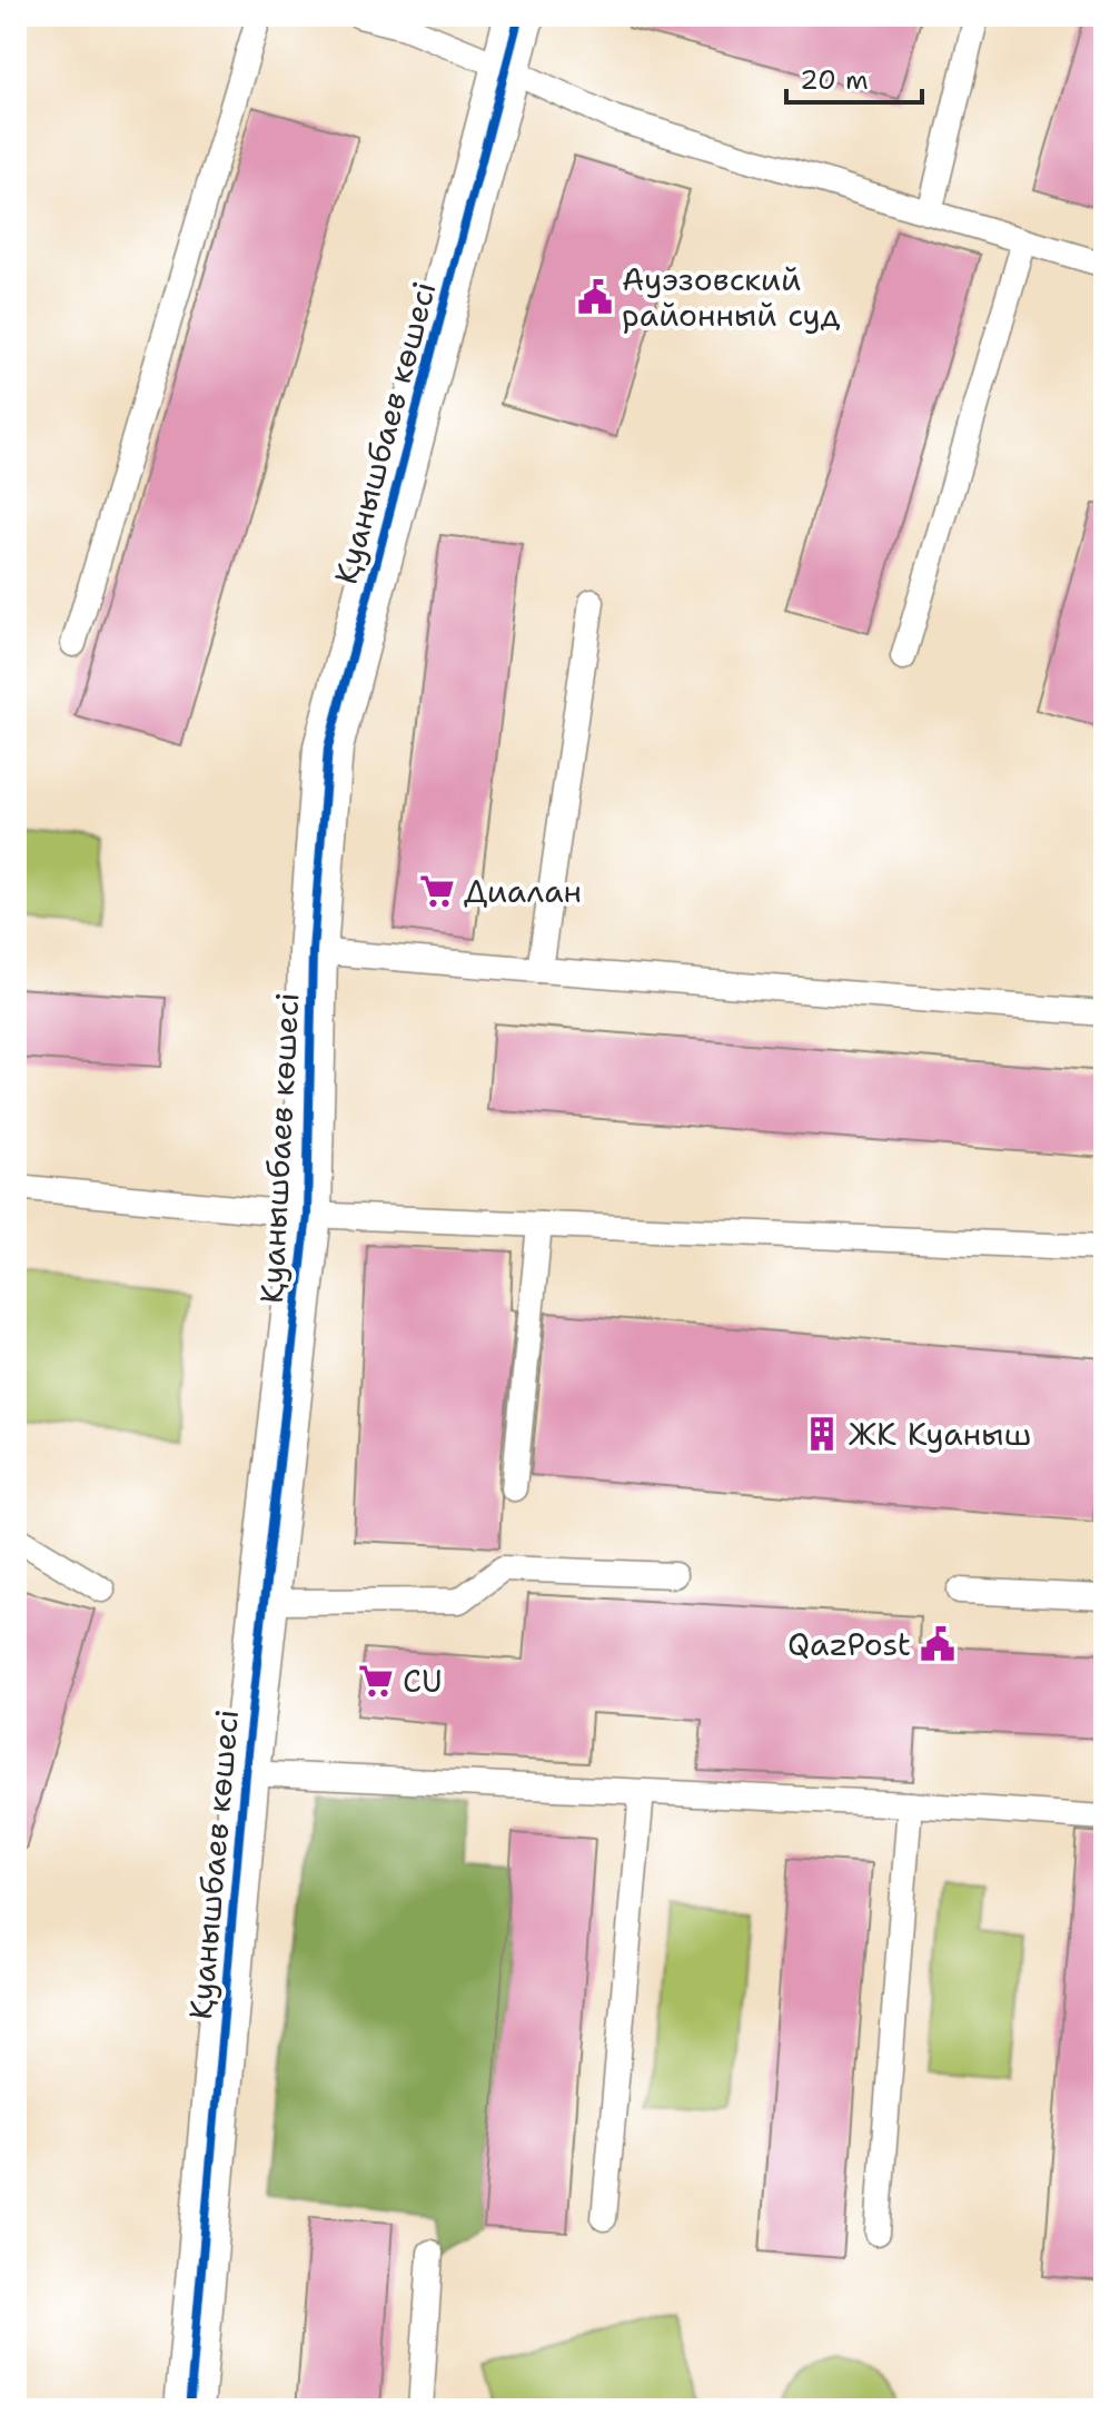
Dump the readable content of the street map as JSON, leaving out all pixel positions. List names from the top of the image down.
{
  "streets": {
    "street": ["Қуанышбаев көшесі"]
  },
  "places": {
    "public building": ["Ауэзовский районный суд", "QazPost"],
    "supermarket": ["Диалан", "CU"],
    "building": ["ЖК Куаныш"]
  },
  "scale_bar": "20 m"
}
